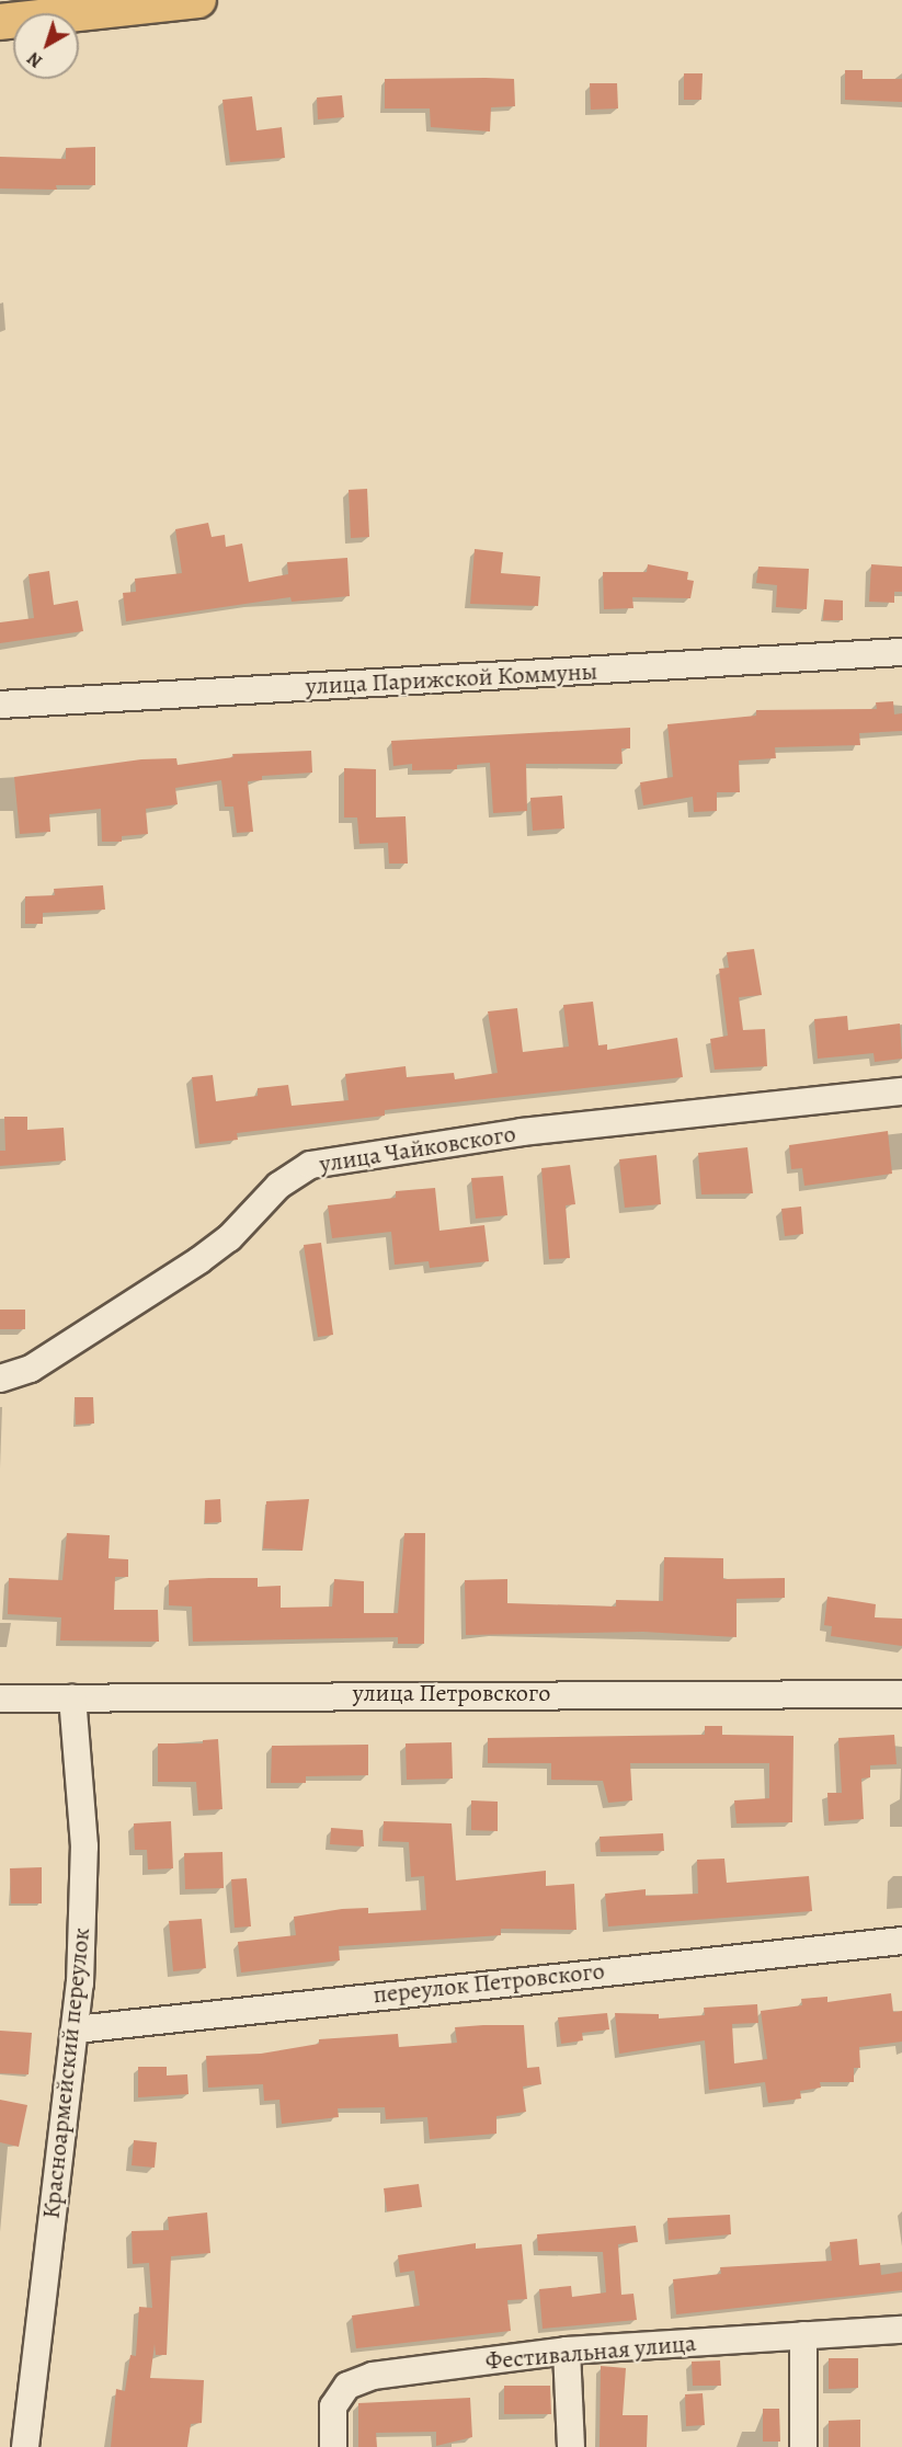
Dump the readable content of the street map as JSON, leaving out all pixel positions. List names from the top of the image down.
{
  "streets": {
    "street": [
      "улица Парижской Коммуны",
      "улица Чайковского",
      "улица Петровского",
      "переулок Петровского",
      "Красноармейский переулок",
      "Фестивальная улица"
    ]
  },
  "crossings": [
    ["улица Петровского", "Красноармейский переулок"],
    ["переулок Петровского", "Красноармейский переулок"]
  ],
  "north": "bottom left"
}
